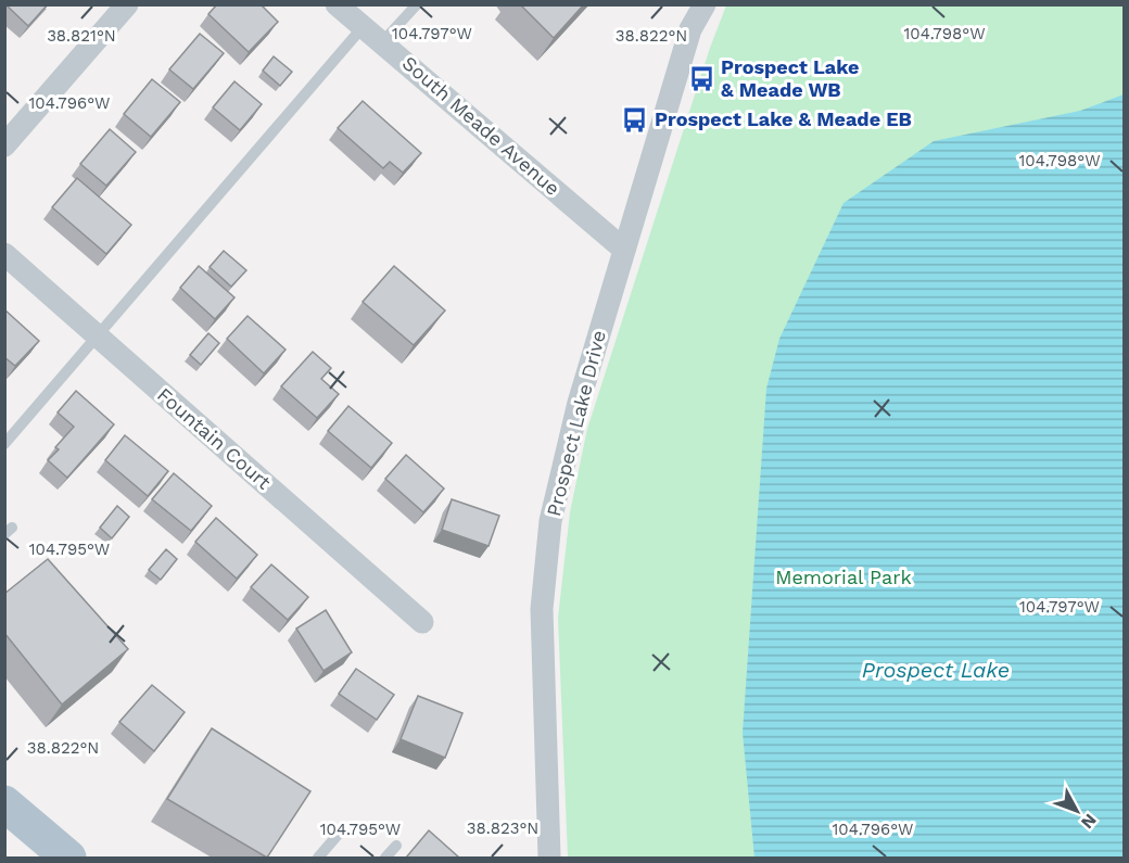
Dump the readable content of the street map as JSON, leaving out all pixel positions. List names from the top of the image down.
{
  "streets": {
    "street": ["South Meade Avenue", "Prospect Lake Drive", "Fountain Court"]
  },
  "crossings": [
    ["South Meade Avenue", "Prospect Lake Drive"]
  ],
  "water": ["Prospect Lake"],
  "parks": ["Memorial Park"],
  "places": {
    "bus stop": ["Prospect Lake & Meade WB", "Prospect Lake & Meade EB"]
  },
  "north": "bottom right",
  "coordinates": [
    "104.797°W",
    "104.798°W",
    "38.821°N",
    "38.822°N",
    "104.796°W",
    "104.795°W",
    "38.823°N"
  ]
}
